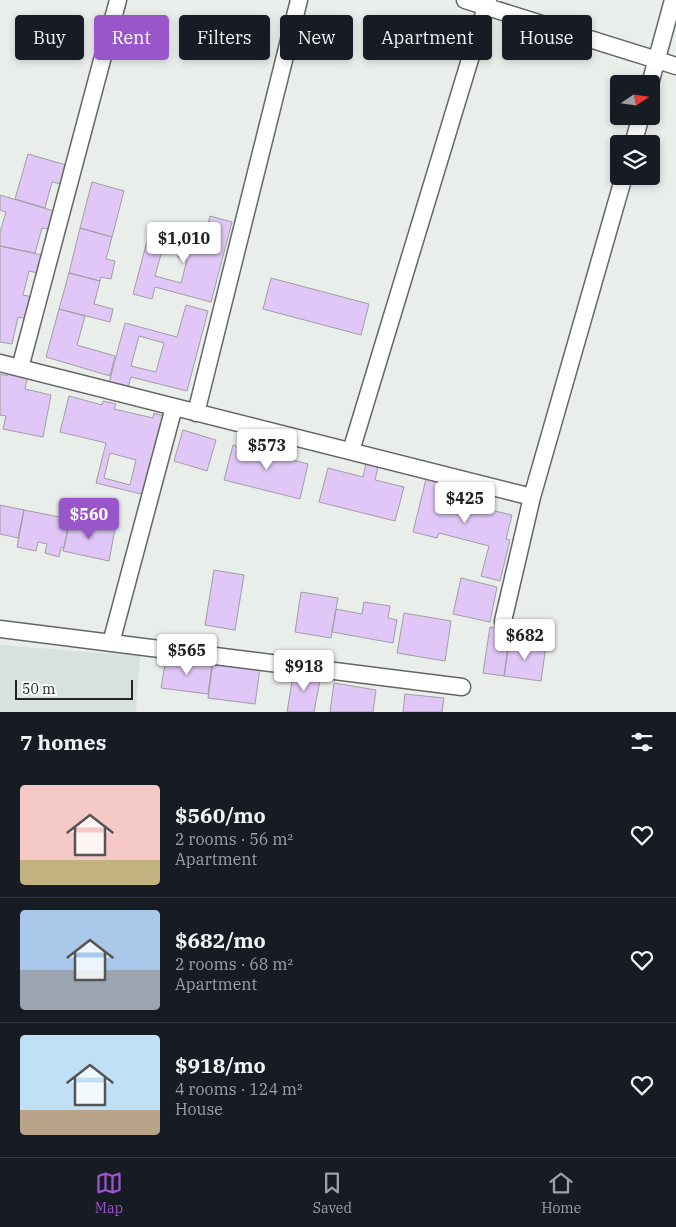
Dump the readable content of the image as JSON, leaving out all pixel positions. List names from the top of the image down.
{
  "scale_bar": "50 m",
  "north": "right",
  "page": {
    "chip": [
      "Buy",
      "Rent",
      "Filters",
      "New",
      "Apartment",
      "House"
    ],
    "price": [
      "$1,010",
      "$573",
      "$425",
      "$560",
      "$682",
      "$565",
      "$918"
    ],
    "scale": "50 m",
    "heading": "7 homes",
    "list": [
      {
        "name": "$560/mo",
        "note": "2 rooms · 56 m² · Apartment"
      },
      {
        "name": "$682/mo",
        "note": "2 rooms · 68 m² · Apartment"
      },
      {
        "name": "$918/mo",
        "note": "4 rooms · 124 m² · House"
      }
    ],
    "tabs": ["Map", "Saved", "Home"]
  }
}
